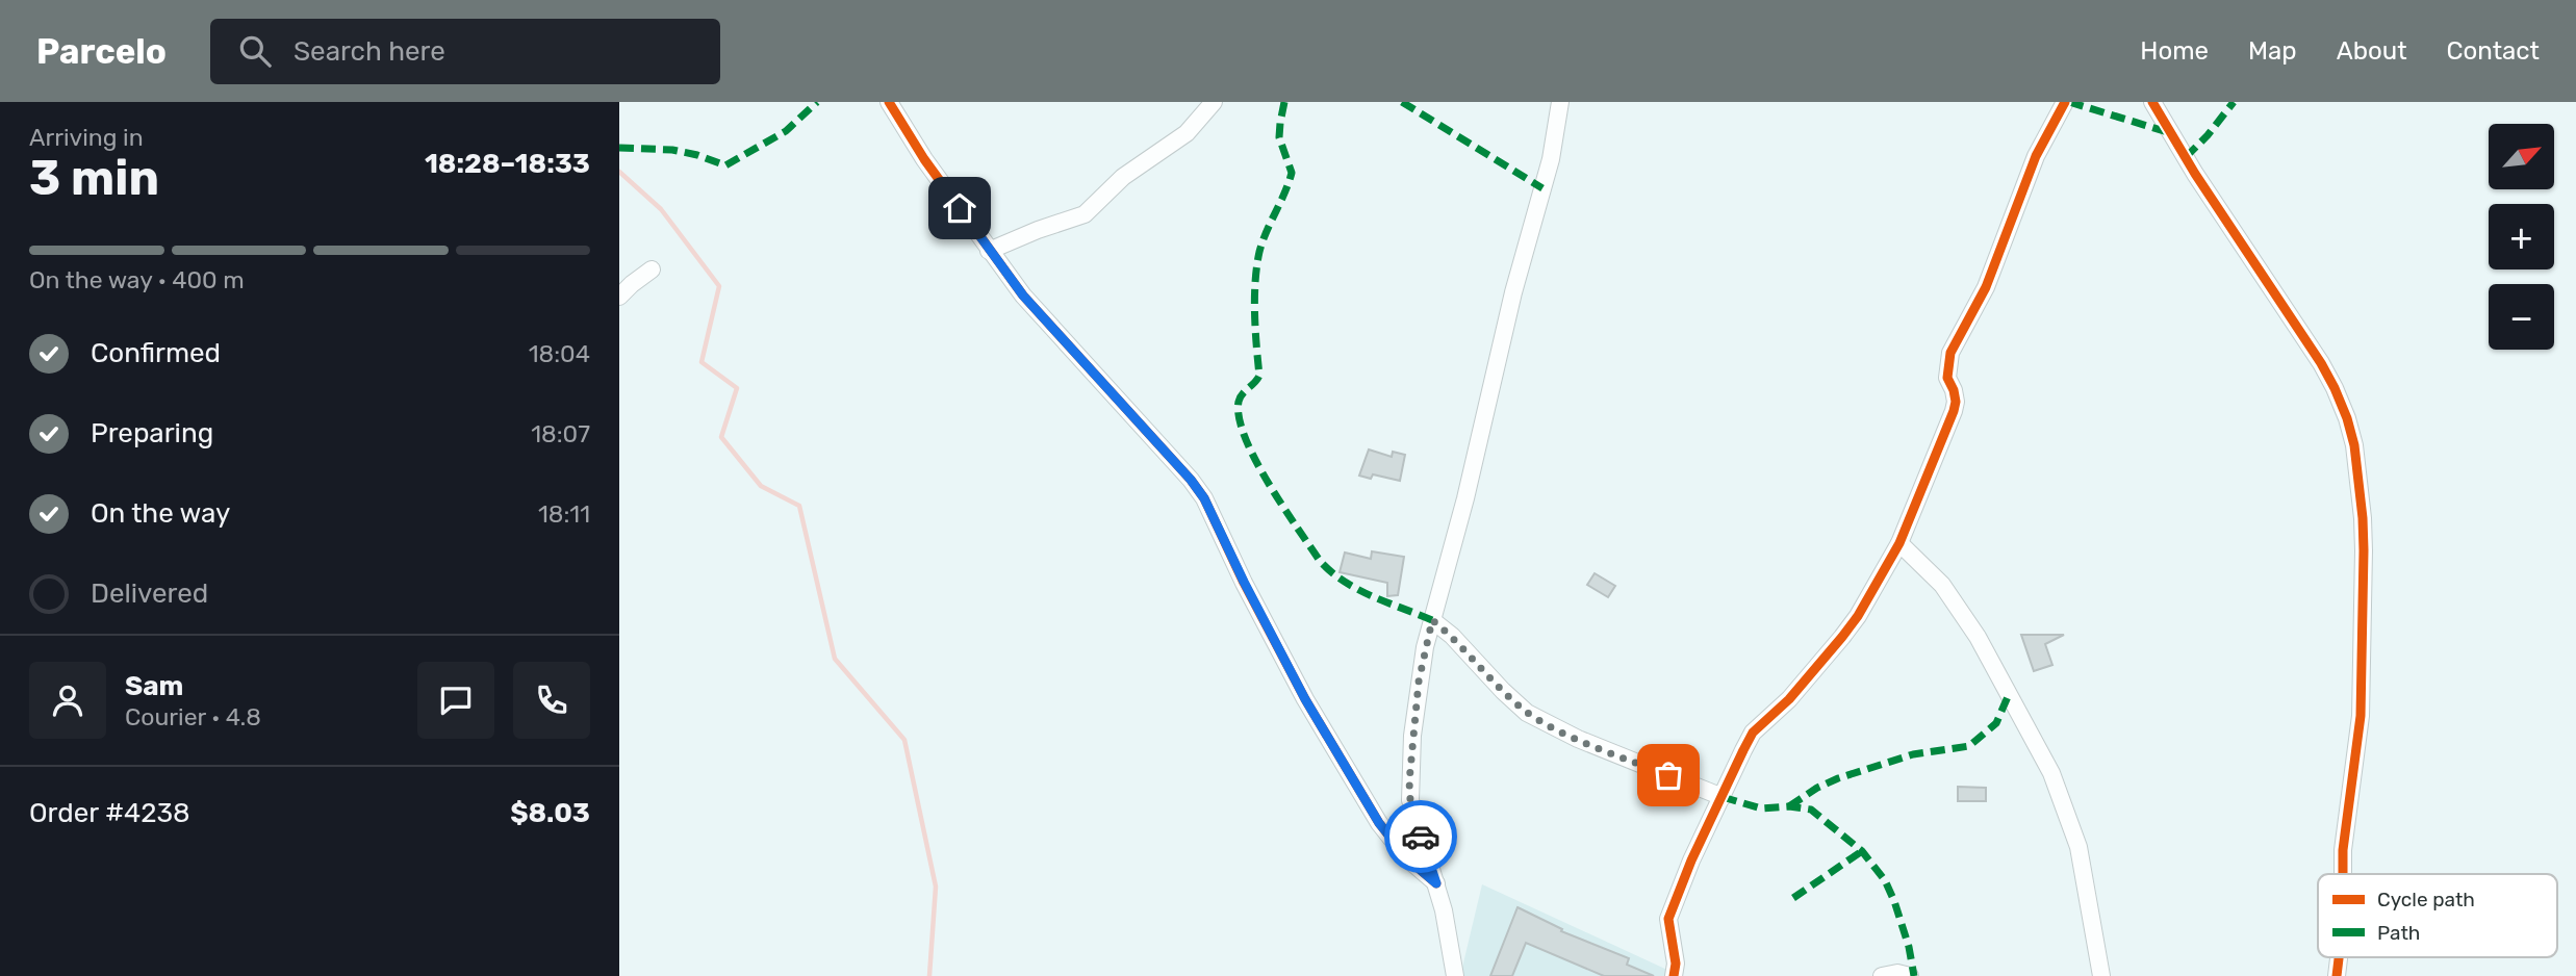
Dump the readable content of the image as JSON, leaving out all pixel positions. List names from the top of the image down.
{
  "legend": ["Cycle path", "Path"],
  "north": "top right",
  "page": {
    "header": "Parcelo",
    "search": "Search here",
    "nav": [
      "Home",
      "Map",
      "About",
      "Contact"
    ],
    "heading": ["3 min", "Arriving in", "18:28–18:33"],
    "panel": [
      "Sam",
      "Courier · 4.8",
      "Order #4238",
      "$8.03"
    ],
    "map_buttons": ["+", "−"],
    "bar": "On the way · 400 m",
    "list": [
      ["Confirmed", "18:04"],
      ["Preparing", "18:07"],
      ["On the way", "18:11"],
      "Delivered"
    ]
  }
}
